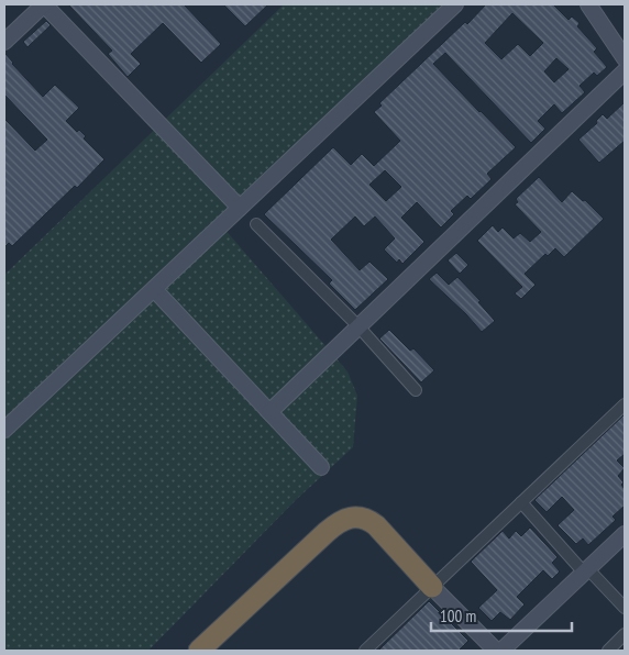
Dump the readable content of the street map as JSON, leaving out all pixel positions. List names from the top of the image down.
{
  "scale_bar": "100 m"
}
